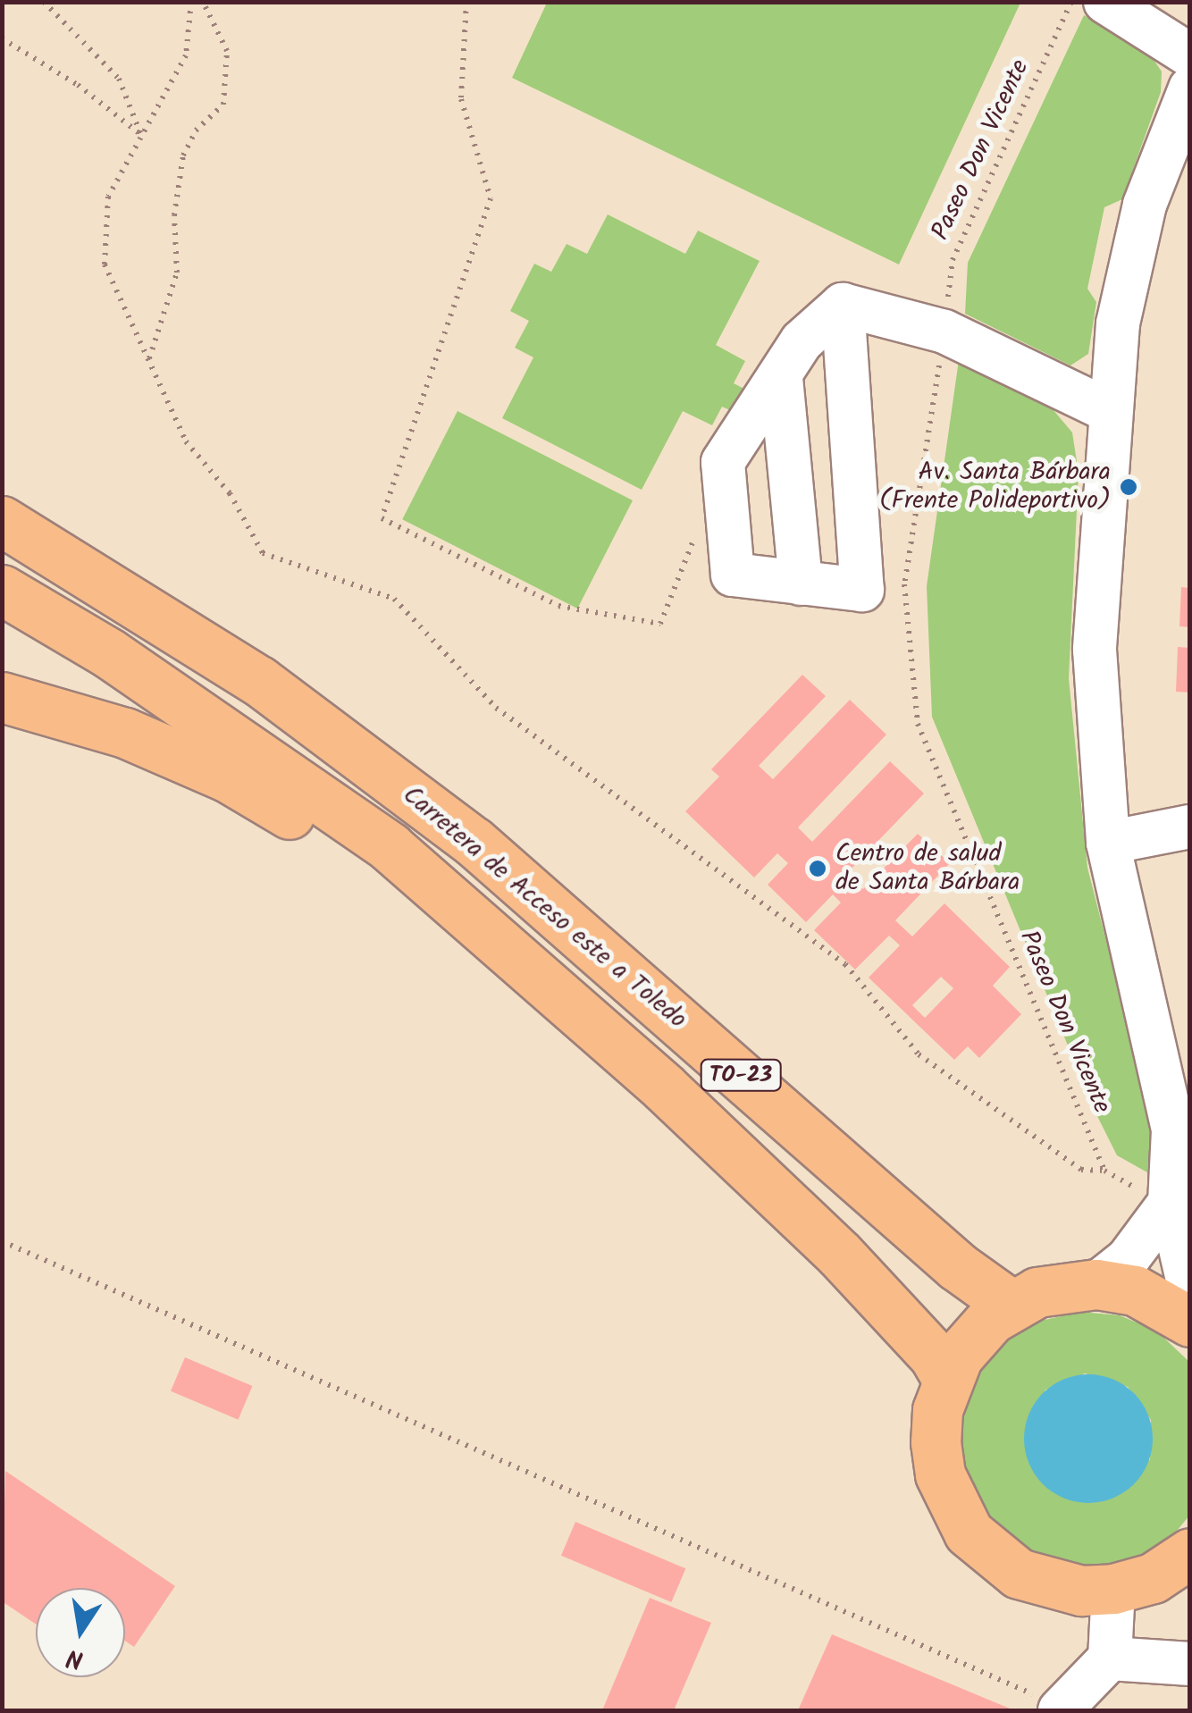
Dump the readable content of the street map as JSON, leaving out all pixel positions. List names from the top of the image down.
{
  "streets": {
    "main road": ["Carretera de Acceso este a Toledo", "TO-23"],
    "path": ["Paseo Don Vicente"]
  },
  "places": ["Av. Santa Bárbara (Frente Polideportivo)", "Centro de salud de Santa Bárbara"],
  "north": "bottom"
}
